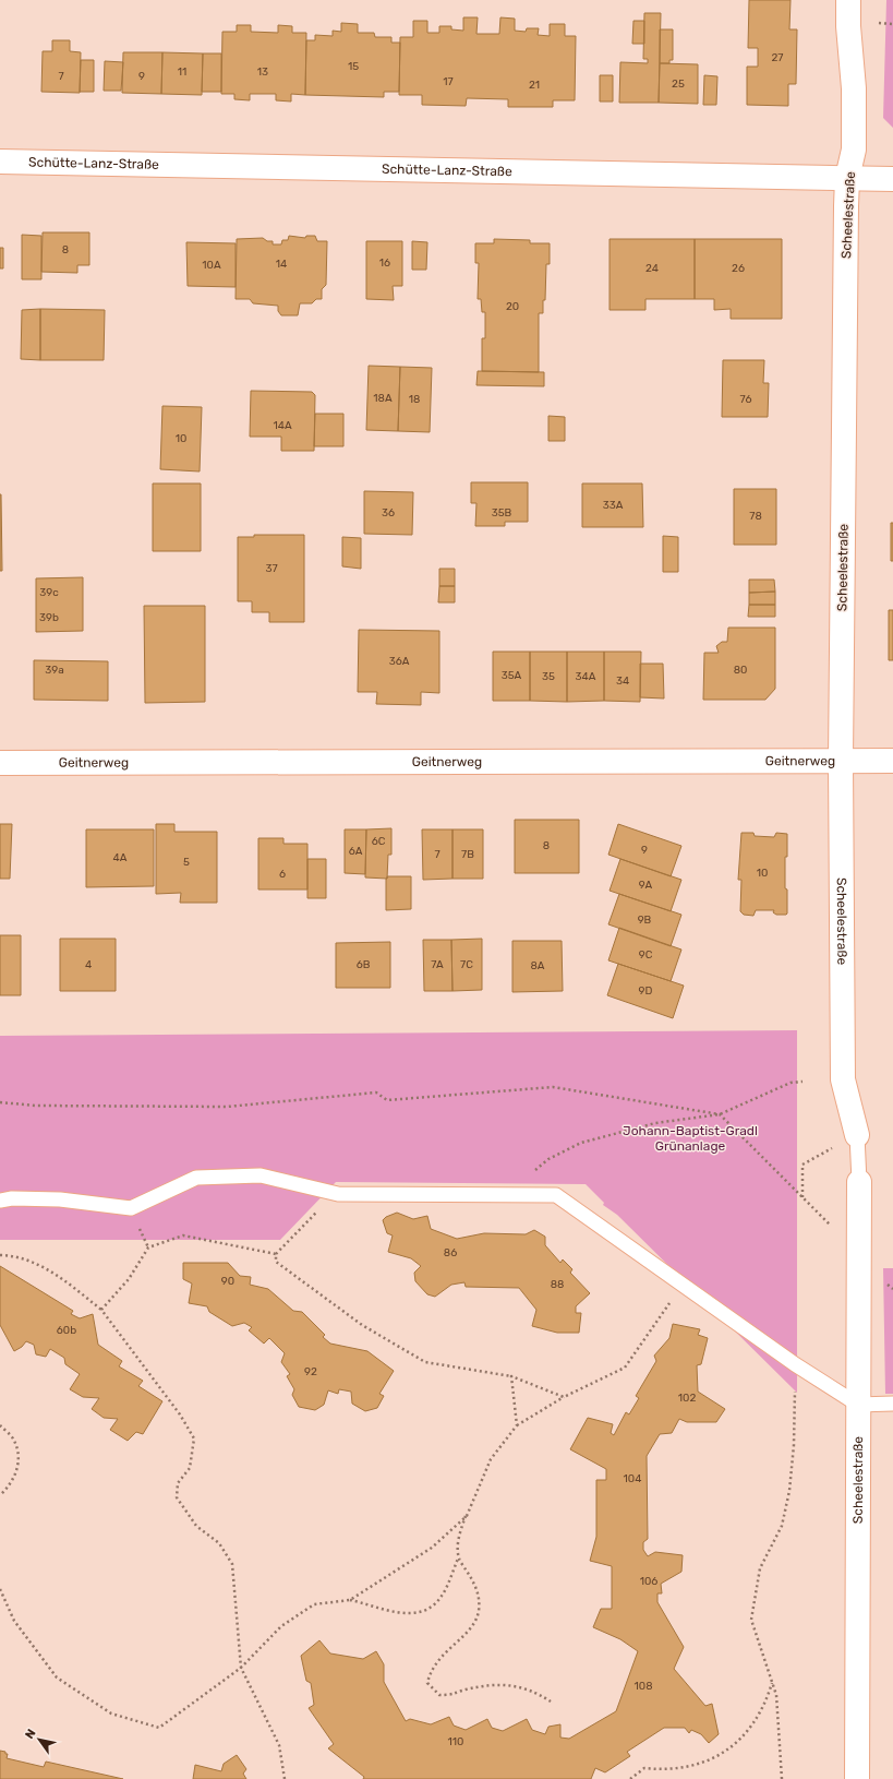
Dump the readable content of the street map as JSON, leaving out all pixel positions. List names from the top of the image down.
{
  "streets": {
    "street": ["Schütte-Lanz-Straße", "Scheelestraße", "Geitnerweg"]
  },
  "crossings": [
    ["Schütte-Lanz-Straße", "Scheelestraße"],
    ["Scheelestraße", "Geitnerweg"]
  ],
  "parks": ["Johann-Baptist-Gradl Grünanlage"],
  "house_numbers": [
    "27",
    "15",
    "11",
    "13",
    "7",
    "9",
    "17",
    "25",
    "21",
    "8",
    "16",
    "14",
    "10A",
    "24",
    "26",
    "20",
    "18A",
    "18",
    "76",
    "14A",
    "10",
    "33A",
    "36",
    "35B",
    "78",
    "37",
    "39c",
    "39b",
    "36A",
    "39a",
    "80",
    "35A",
    "35",
    "34A",
    "34",
    "6C",
    "8",
    "9",
    "6A",
    "7",
    "7B",
    "4A",
    "5",
    "10",
    "6",
    "9A",
    "9B",
    "9C",
    "4",
    "6B",
    "7A",
    "7C",
    "8A",
    "9D",
    "86",
    "90",
    "88",
    "60b",
    "92",
    "102",
    "104",
    "106",
    "108",
    "110"
  ],
  "north": "top left"
}
